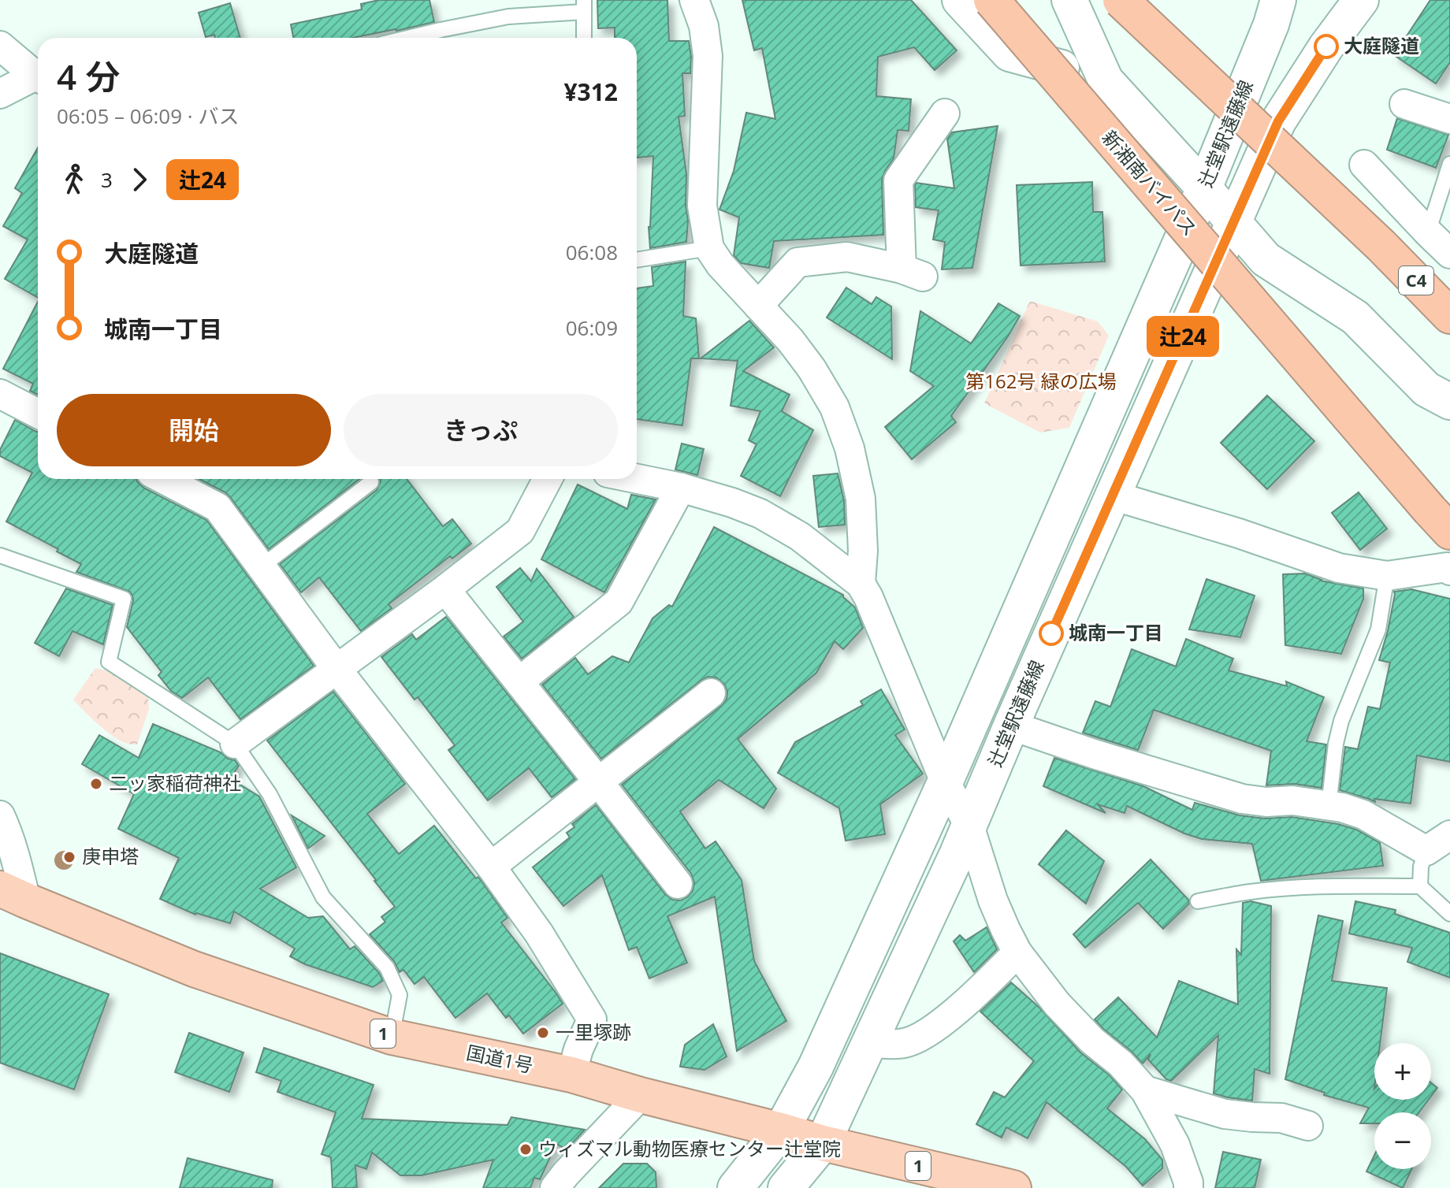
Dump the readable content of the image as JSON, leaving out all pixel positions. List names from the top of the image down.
{
  "streets": {
    "highway": [
      "新湘南バイパス",
      "C4",
      "1",
      "国道1号"
    ],
    "street": ["辻堂駅遠藤線"]
  },
  "crossings": [
    ["辻堂駅遠藤線", "国道1号"]
  ],
  "parks": ["第162号 緑の広場"],
  "places": [
    "大庭隧道",
    "城南一丁目",
    "二ッ家稲荷神社",
    "庚申塔",
    "一里塚跡",
    "ウィズマル動物医療センター辻堂院"
  ],
  "lines": ["bus line 辻24"],
  "page": {
    "on_map": "辻24",
    "heading": ["4 分", "06:05 – 06:09 · バス", "¥312"],
    "legs": ["3", "辻24"],
    "list": [
      {
        "name": "大庭隧道",
        "value": "06:08"
      },
      {
        "name": "城南一丁目",
        "value": "06:09"
      }
    ],
    "buttons": ["開始", "きっぷ"],
    "map_buttons": ["+", "−"]
  }
}
